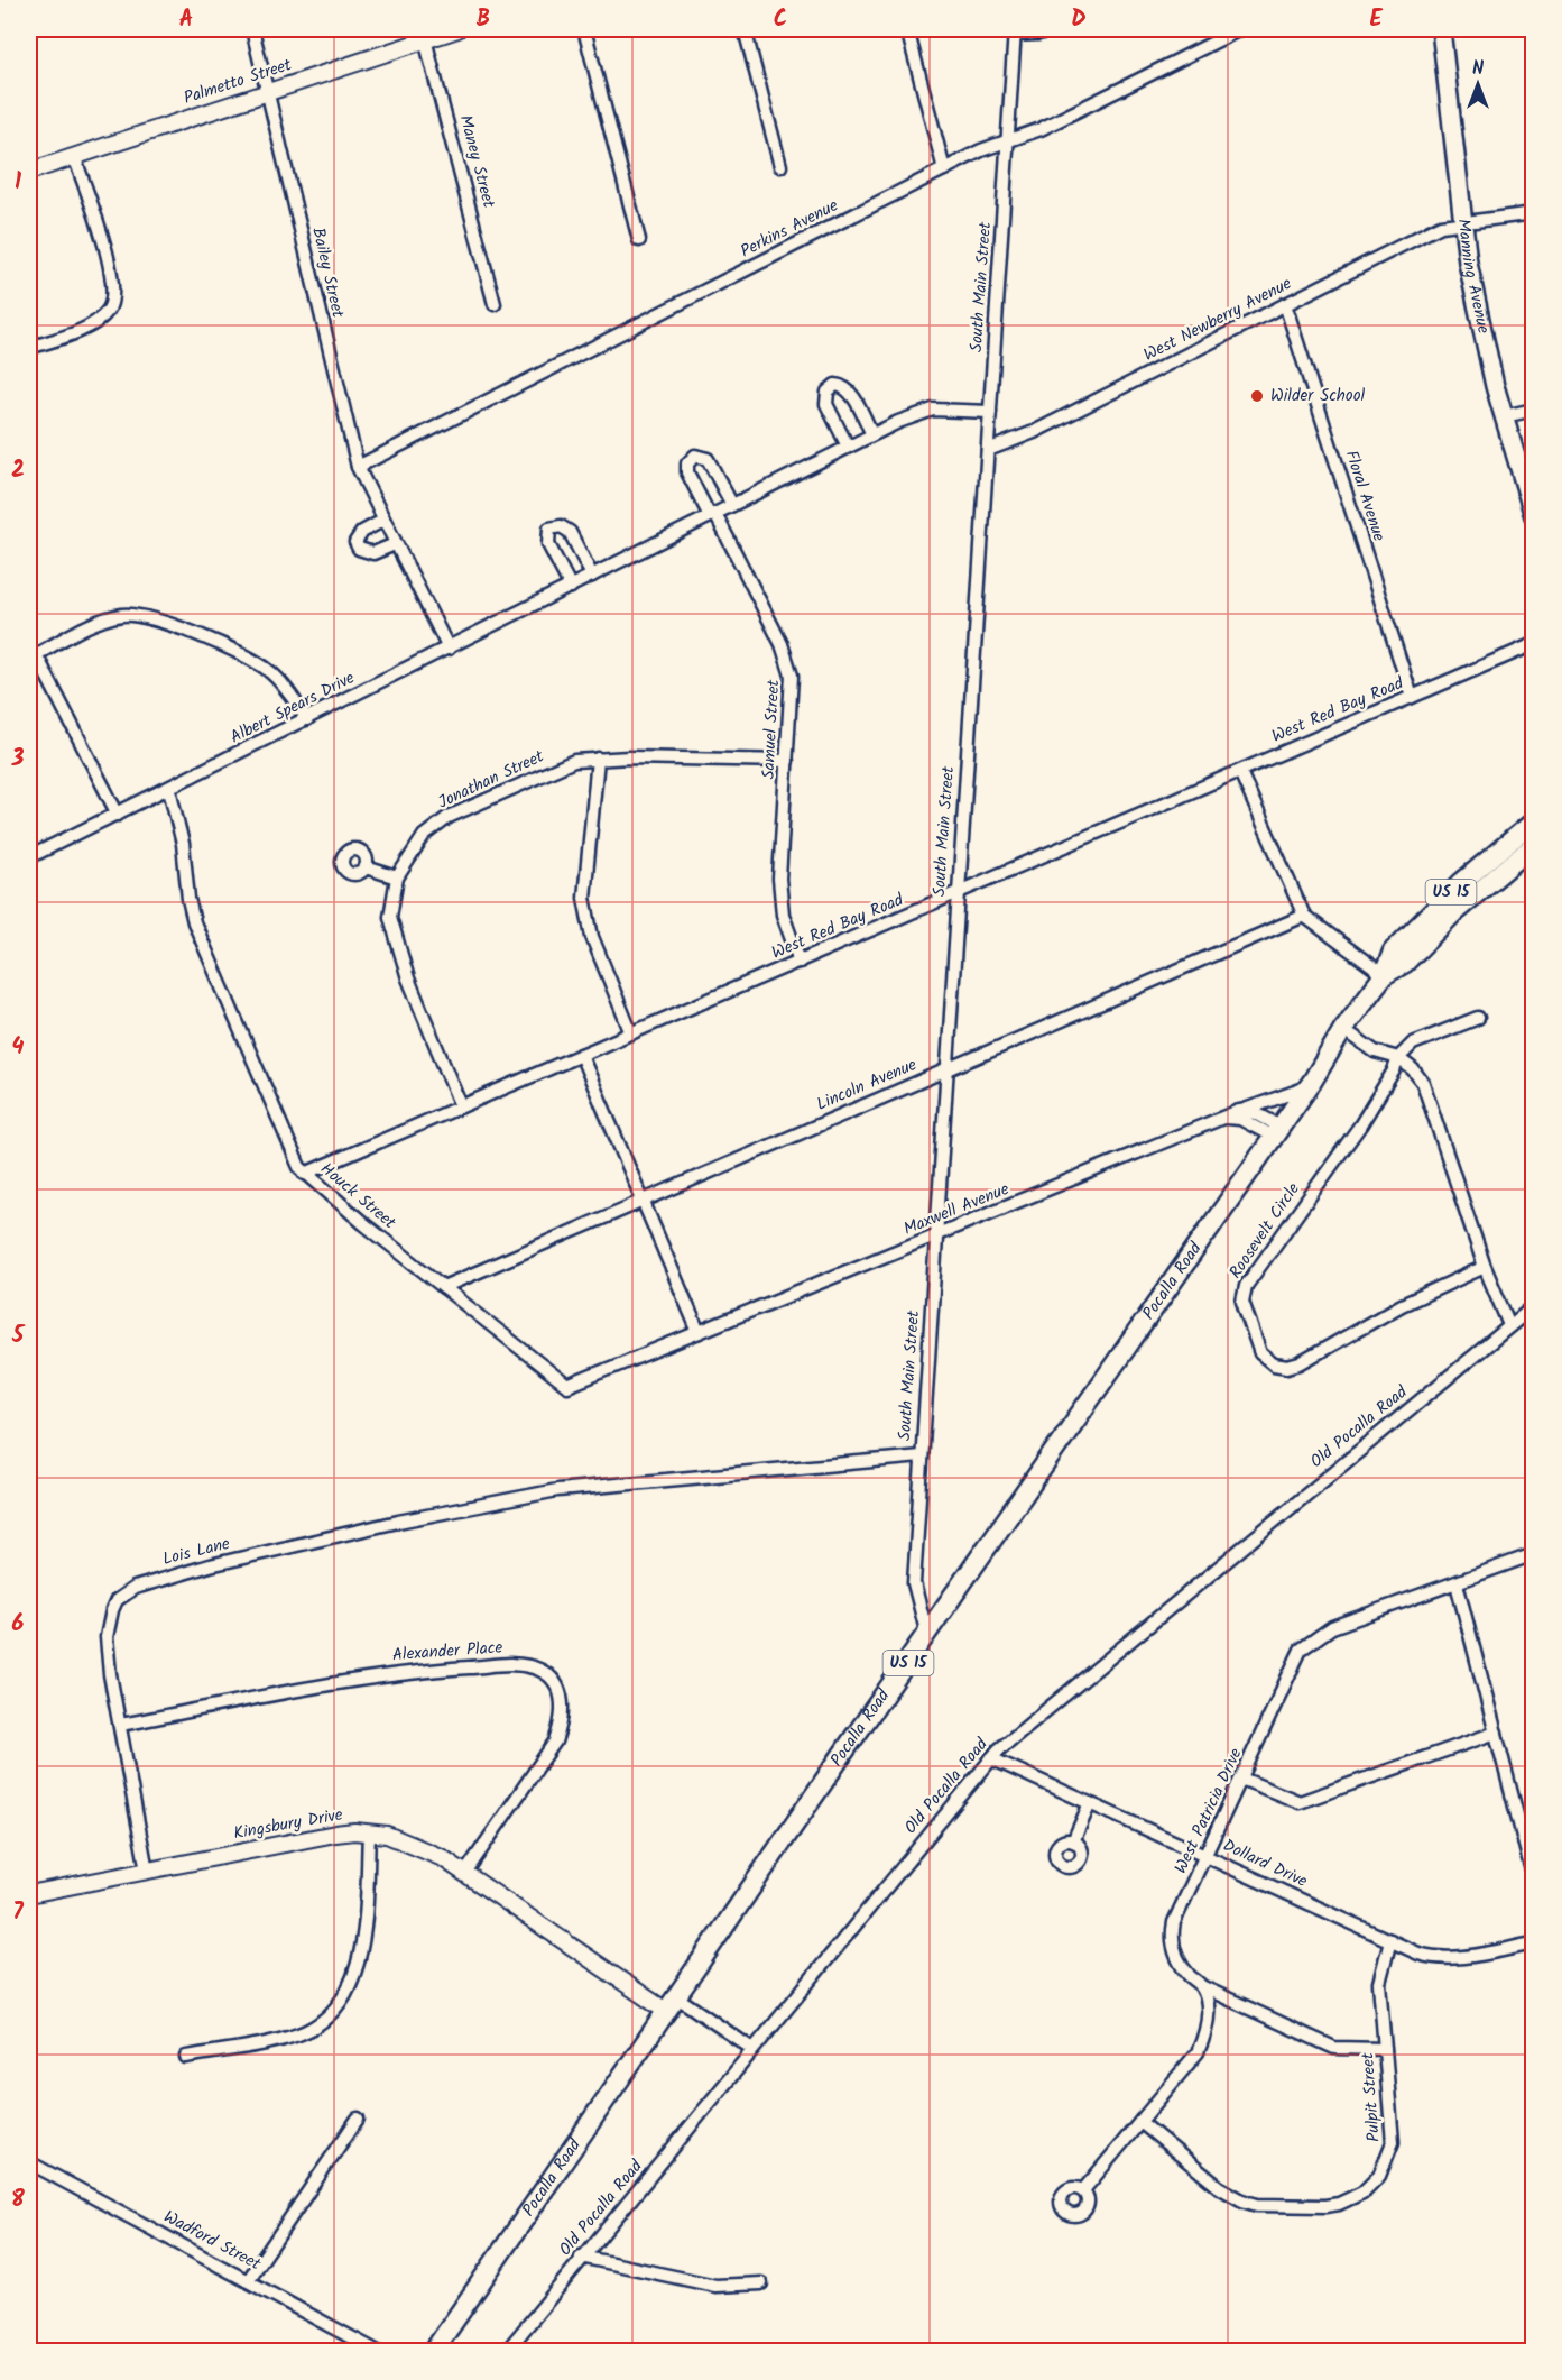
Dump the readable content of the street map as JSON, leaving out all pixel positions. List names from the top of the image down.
{
  "streets": {
    "main road": ["Manning Avenue", "US 15", "Pocalla Road"],
    "street": [
      "Palmetto Street",
      "Maney Street",
      "Perkins Avenue",
      "Bailey Street",
      "South Main Street",
      "West Newberry Avenue",
      "Floral Avenue",
      "Albert Spears Drive",
      "West Red Bay Road",
      "Samuel Street",
      "Jonathan Street",
      "Lincoln Avenue",
      "Houck Street",
      "Maxwell Avenue",
      "Roosevelt Circle",
      "Old Pocalla Road",
      "Lois Lane",
      "Alexander Place",
      "West Patricia Drive",
      "Kingsbury Drive",
      "Dollard Drive",
      "Pulpit Street",
      "Wadford Street"
    ]
  },
  "crossings": [
    ["Palmetto Street", "Maney Street"],
    ["Palmetto Street", "Bailey Street"],
    ["Perkins Avenue", "Bailey Street"],
    ["Perkins Avenue", "South Main Street"],
    ["Bailey Street", "Albert Spears Drive"],
    ["Manning Avenue", "West Newberry Avenue"],
    ["South Main Street", "West Newberry Avenue"],
    ["South Main Street", "Albert Spears Drive"],
    ["South Main Street", "West Red Bay Road"],
    ["South Main Street", "Lincoln Avenue"],
    ["South Main Street", "Maxwell Avenue"],
    ["South Main Street", "Pocalla Road"],
    ["South Main Street", "Lois Lane"],
    ["West Newberry Avenue", "Floral Avenue"],
    ["Floral Avenue", "West Red Bay Road"],
    ["Albert Spears Drive", "Samuel Street"],
    ["Albert Spears Drive", "Houck Street"],
    ["West Red Bay Road", "Samuel Street"],
    ["West Red Bay Road", "Jonathan Street"],
    ["West Red Bay Road", "Houck Street"],
    ["Samuel Street", "Jonathan Street"],
    ["Lincoln Avenue", "Houck Street"],
    ["Houck Street", "Maxwell Avenue"],
    ["Maxwell Avenue", "Pocalla Road"],
    ["Pocalla Road", "Kingsbury Drive"],
    ["Old Pocalla Road", "Dollard Drive"],
    ["Lois Lane", "Alexander Place"],
    ["Lois Lane", "Kingsbury Drive"],
    ["Alexander Place", "Kingsbury Drive"],
    ["West Patricia Drive", "Dollard Drive"],
    ["West Patricia Drive", "Pulpit Street"],
    ["Dollard Drive", "Pulpit Street"]
  ],
  "places": ["Wilder School"],
  "north": "top",
  "grid": {
    "columns": [
      "A",
      "B",
      "C",
      "D",
      "E"
    ],
    "rows": [
      "1",
      "2",
      "3",
      "4",
      "5",
      "6",
      "7",
      "8"
    ]
  }
}
